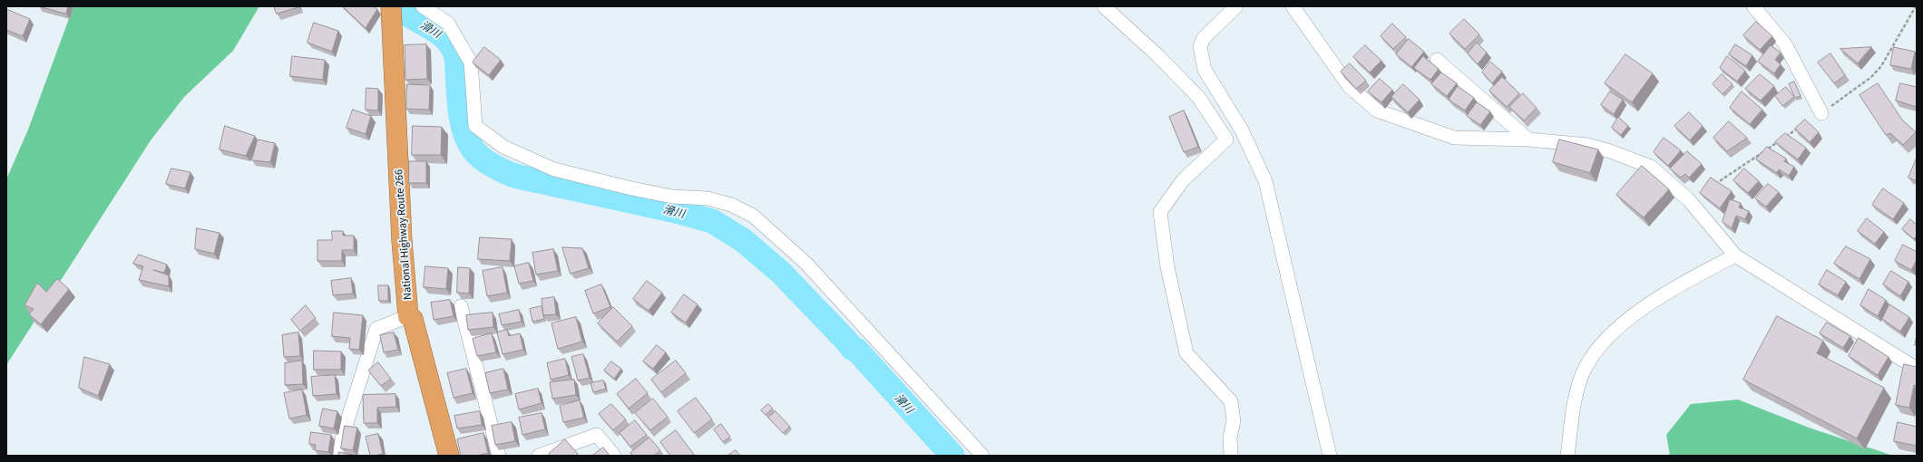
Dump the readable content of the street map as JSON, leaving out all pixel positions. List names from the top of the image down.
{
  "streets": {
    "highway": ["National Highway Route 266"]
  },
  "water": ["滑川"]
}
